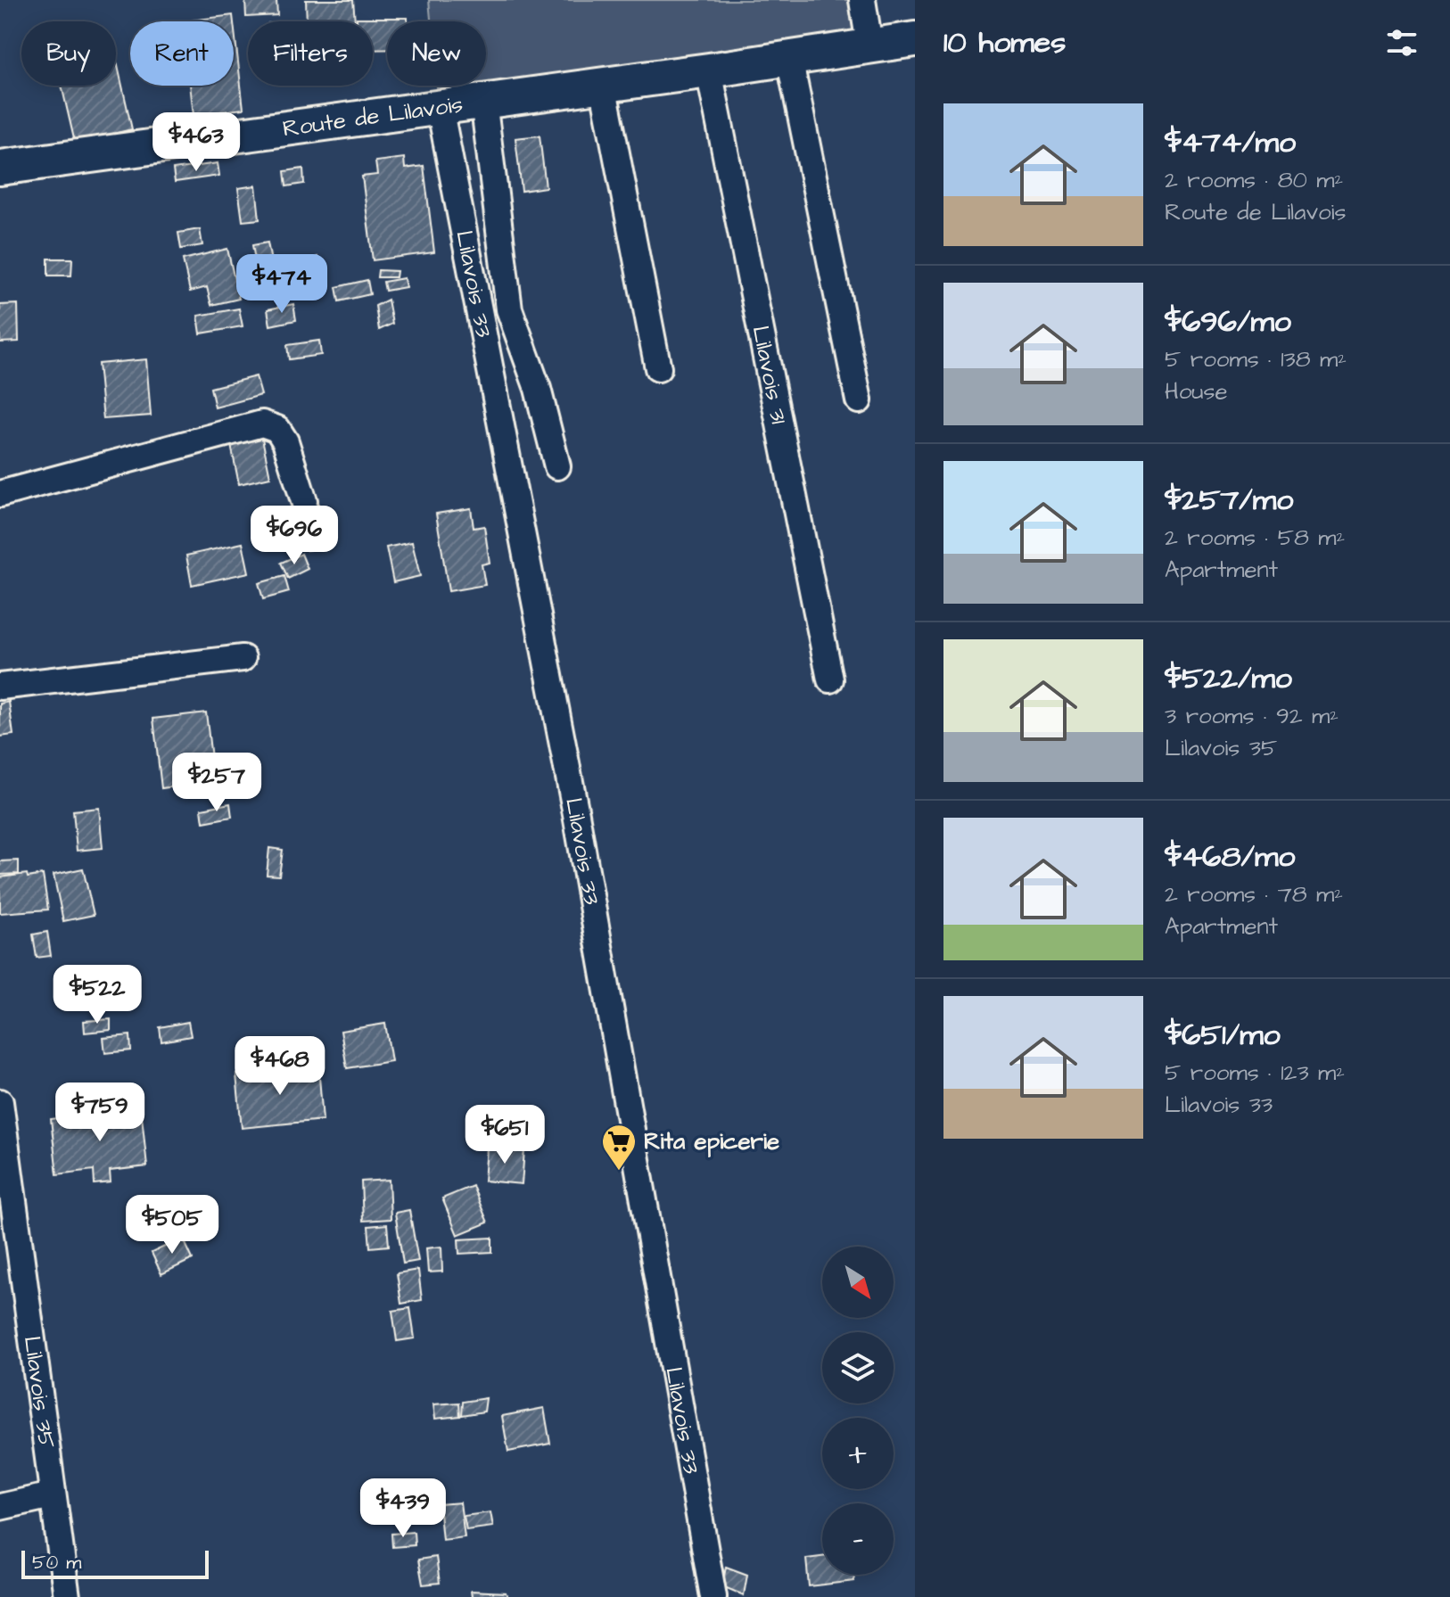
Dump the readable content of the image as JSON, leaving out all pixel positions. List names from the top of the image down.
{
  "streets": {
    "main road": ["Route de Lilavois"],
    "street": ["Lilavois 33", "Lilavois 31", "Lilavois 35"]
  },
  "crossings": [
    ["Route de Lilavois", "Lilavois 33"],
    ["Route de Lilavois", "Lilavois 31"]
  ],
  "places": {
    "supermarket": ["Rita epicerie"]
  },
  "scale_bar": "50 m",
  "north": "bottom right",
  "page": {
    "heading": "10 homes",
    "chip": [
      "Buy",
      "Rent",
      "Filters",
      "New"
    ],
    "list": [
      {
        "name": "$474/mo",
        "note": "2 rooms · 80 m² · Route de Lilavois"
      },
      {
        "name": "$696/mo",
        "note": "5 rooms · 138 m² · House"
      },
      {
        "name": "$257/mo",
        "note": "2 rooms · 58 m² · Apartment"
      },
      {
        "name": "$522/mo",
        "note": "3 rooms · 92 m² · Lilavois 35"
      },
      {
        "name": "$468/mo",
        "note": "2 rooms · 78 m² · Apartment"
      },
      {
        "name": "$651/mo",
        "note": "5 rooms · 123 m² · Lilavois 33"
      }
    ],
    "price": [
      "$463",
      "$474",
      "$696",
      "$257",
      "$522",
      "$468",
      "$759",
      "$651",
      "$505",
      "$439"
    ],
    "map_buttons": ["+", "−"],
    "scale": "50 m"
  }
}
